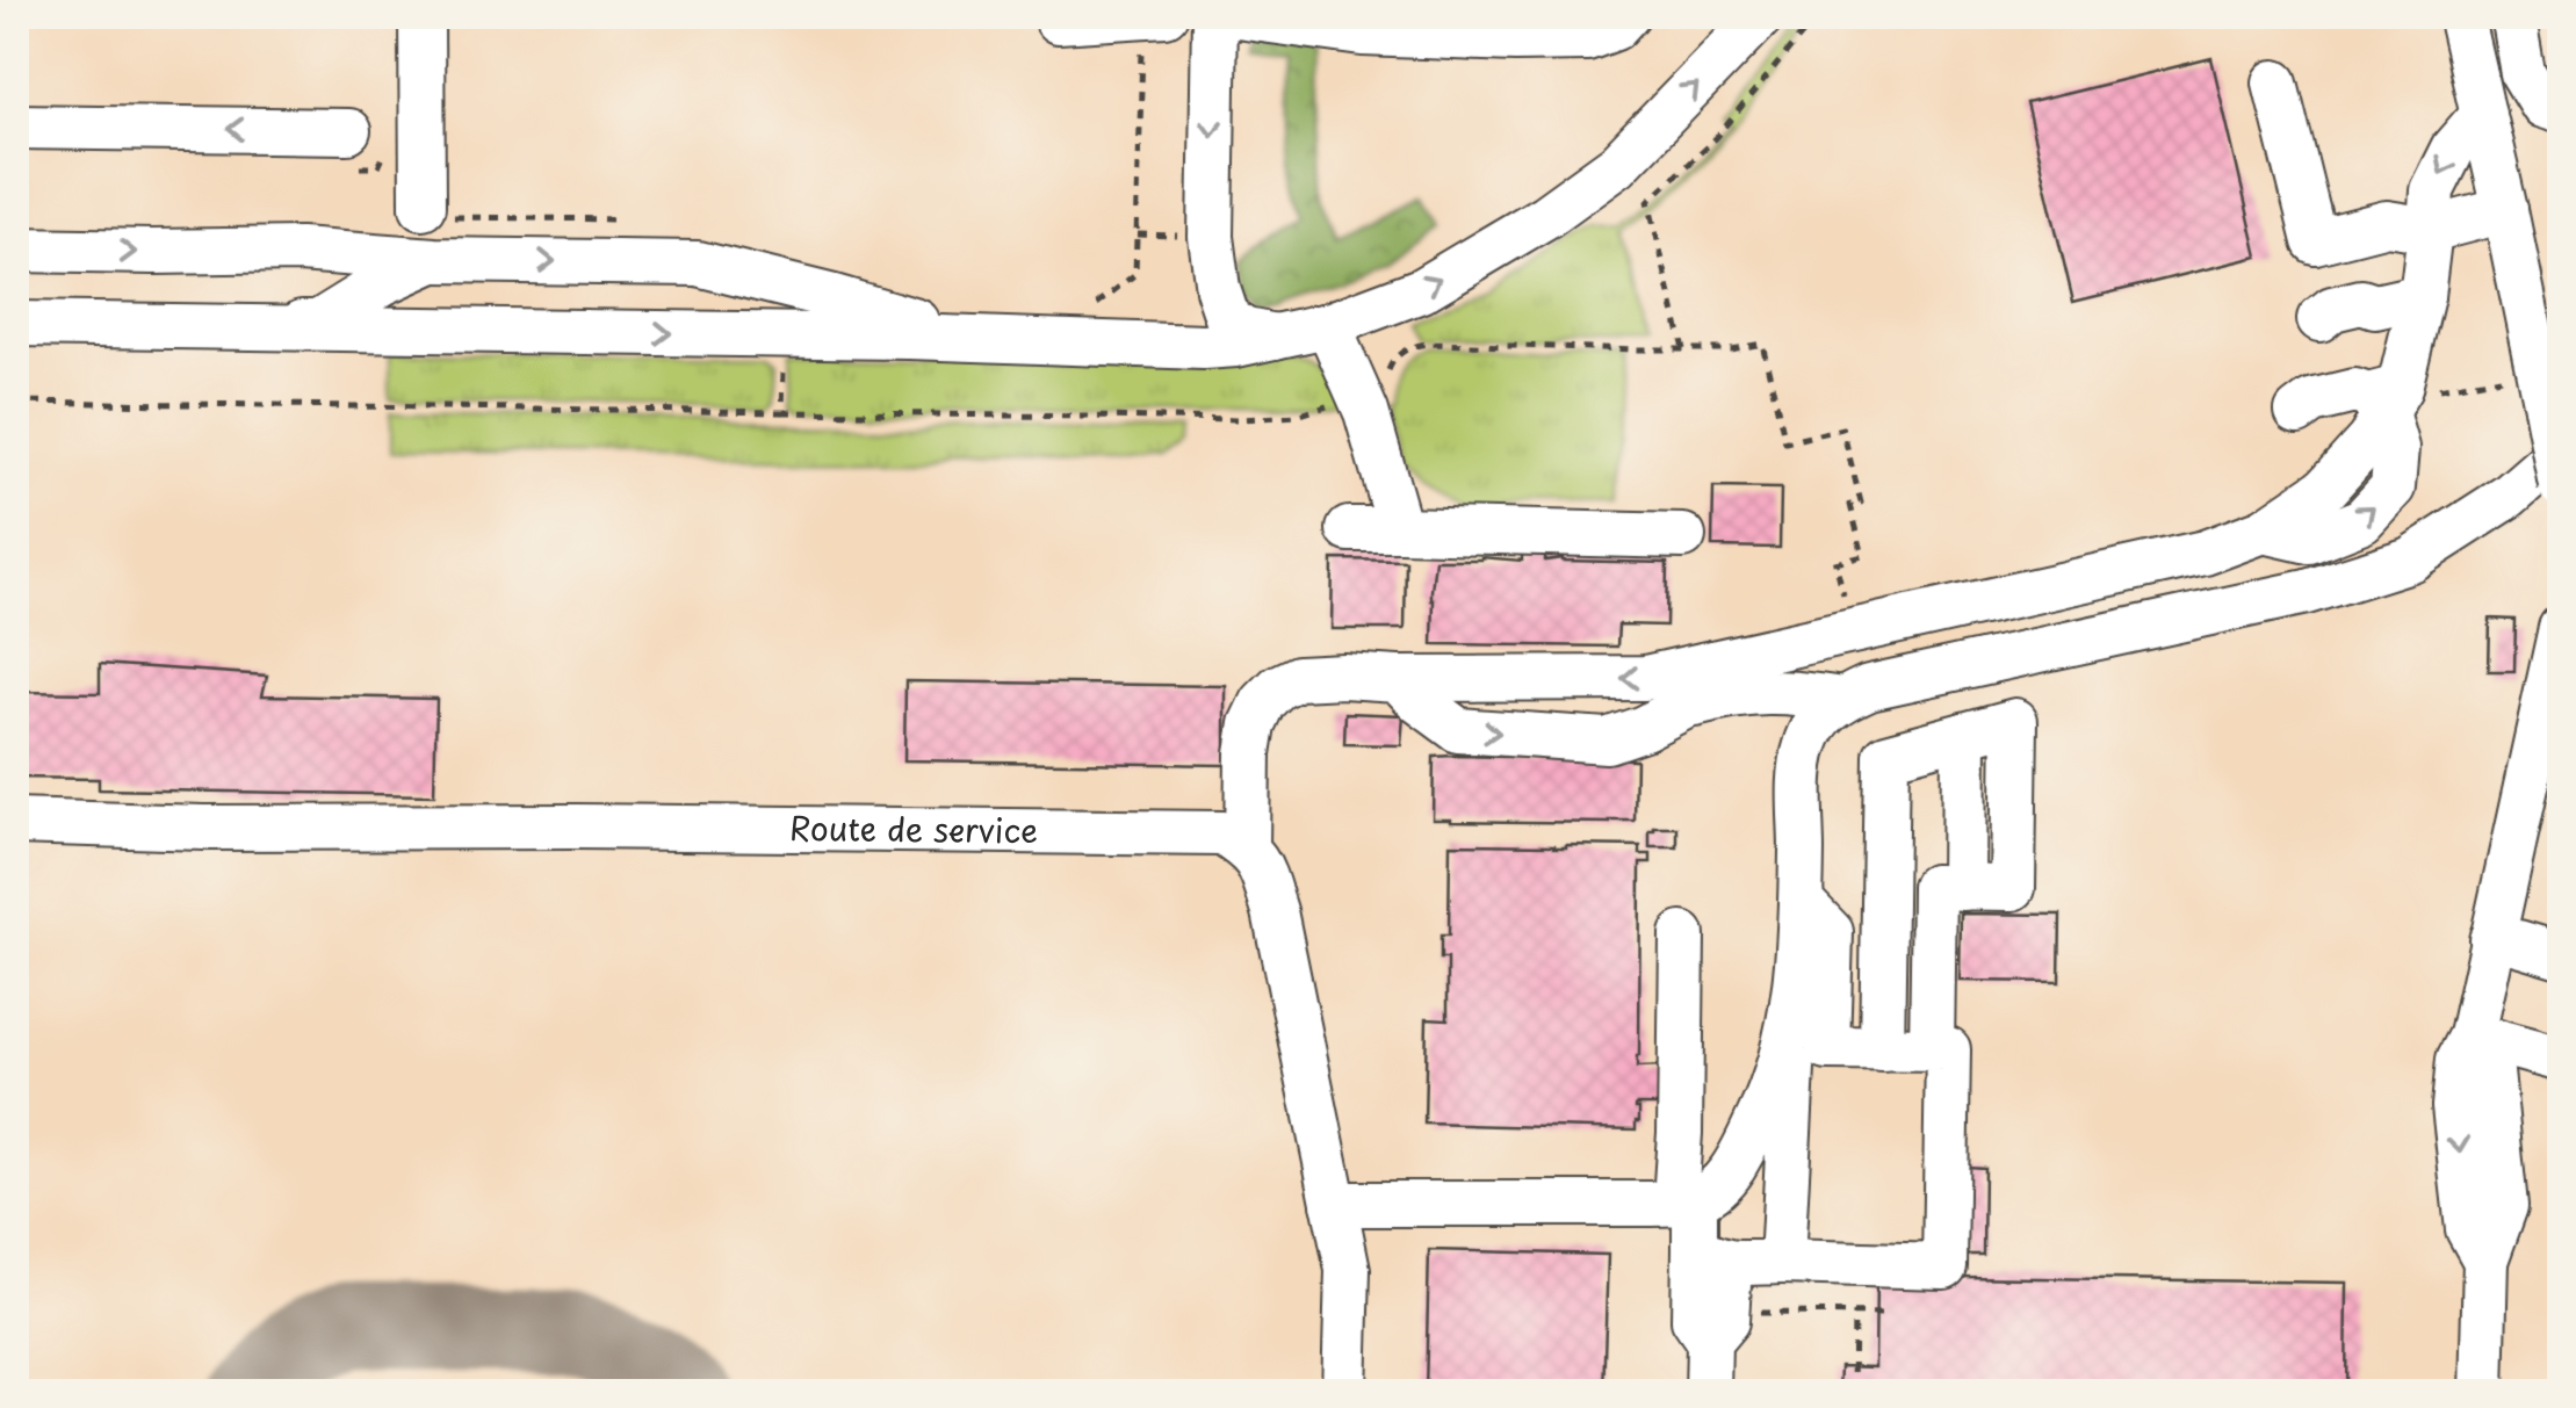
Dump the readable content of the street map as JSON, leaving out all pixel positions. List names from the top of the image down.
{
  "streets": {
    "street": ["Route de service"]
  }
}
